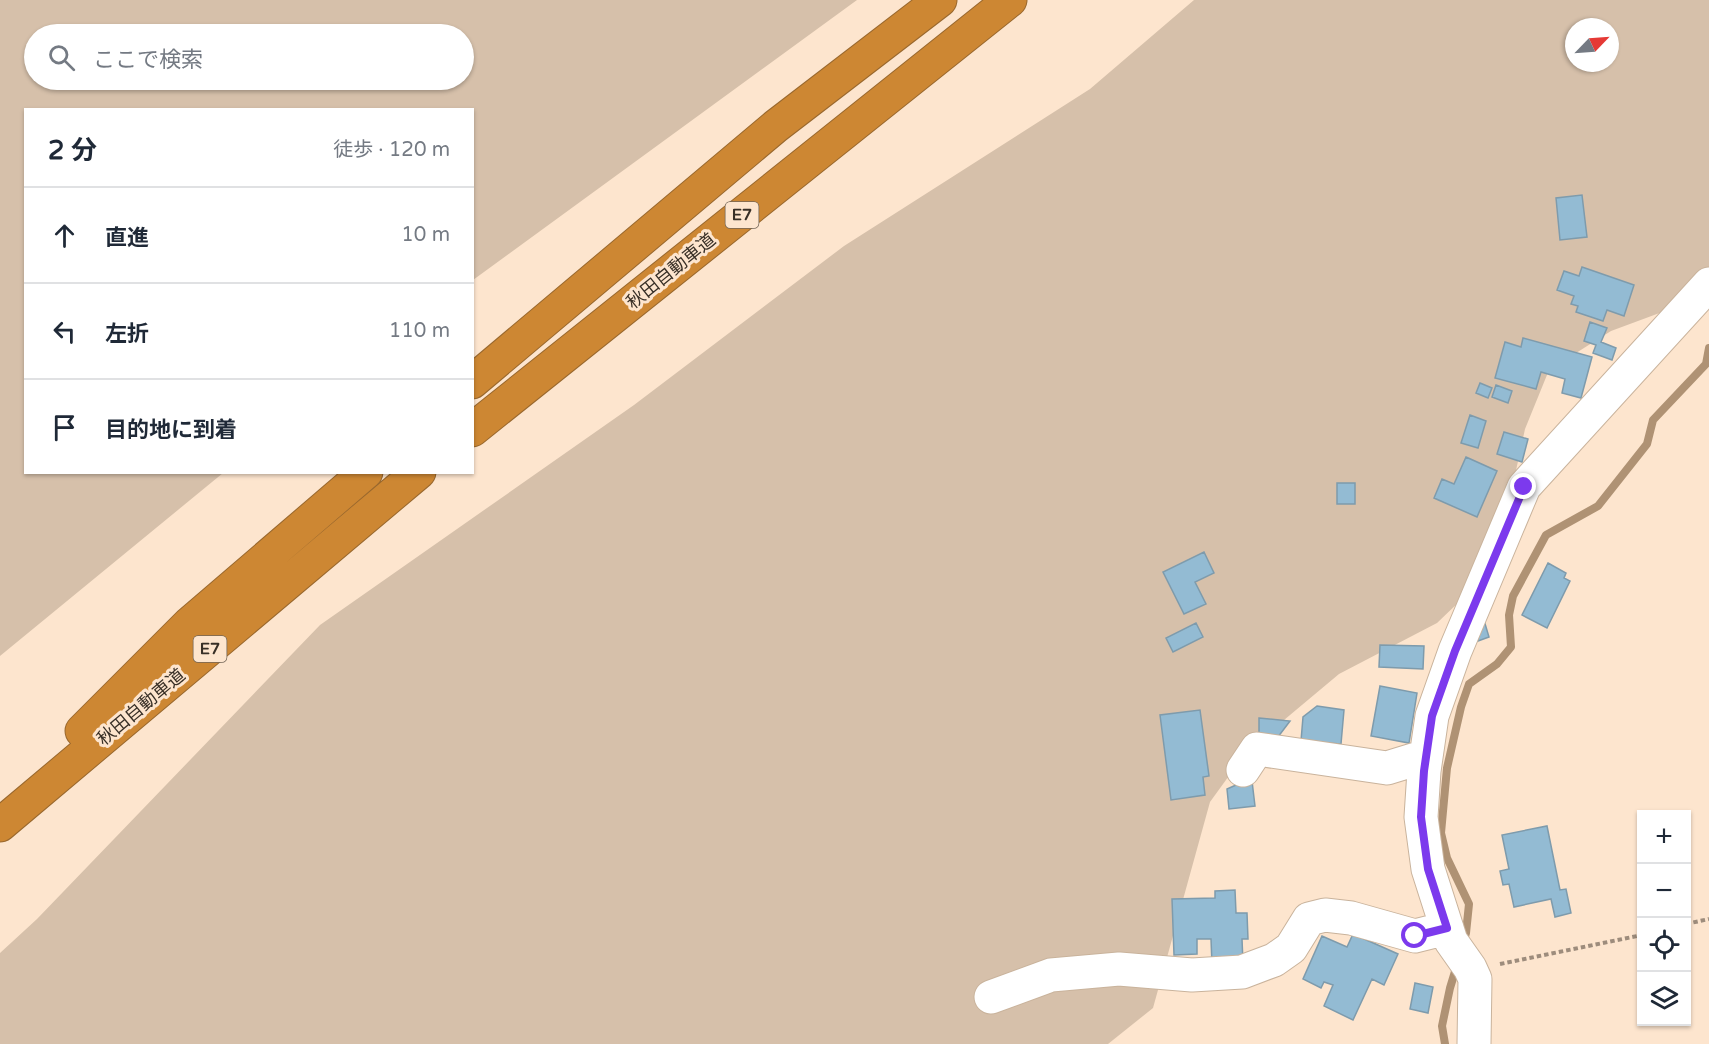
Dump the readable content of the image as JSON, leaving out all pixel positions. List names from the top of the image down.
{
  "streets": {
    "highway": ["E7", "秋田自動車道"]
  },
  "north": "top right",
  "page": {
    "search": "ここで検索",
    "heading": ["2 分", "徒歩 · 120 m"],
    "list": [
      ["直進", "10 m"],
      ["左折", "110 m"],
      "目的地に到着"
    ],
    "map_buttons": ["+", "−"]
  }
}
